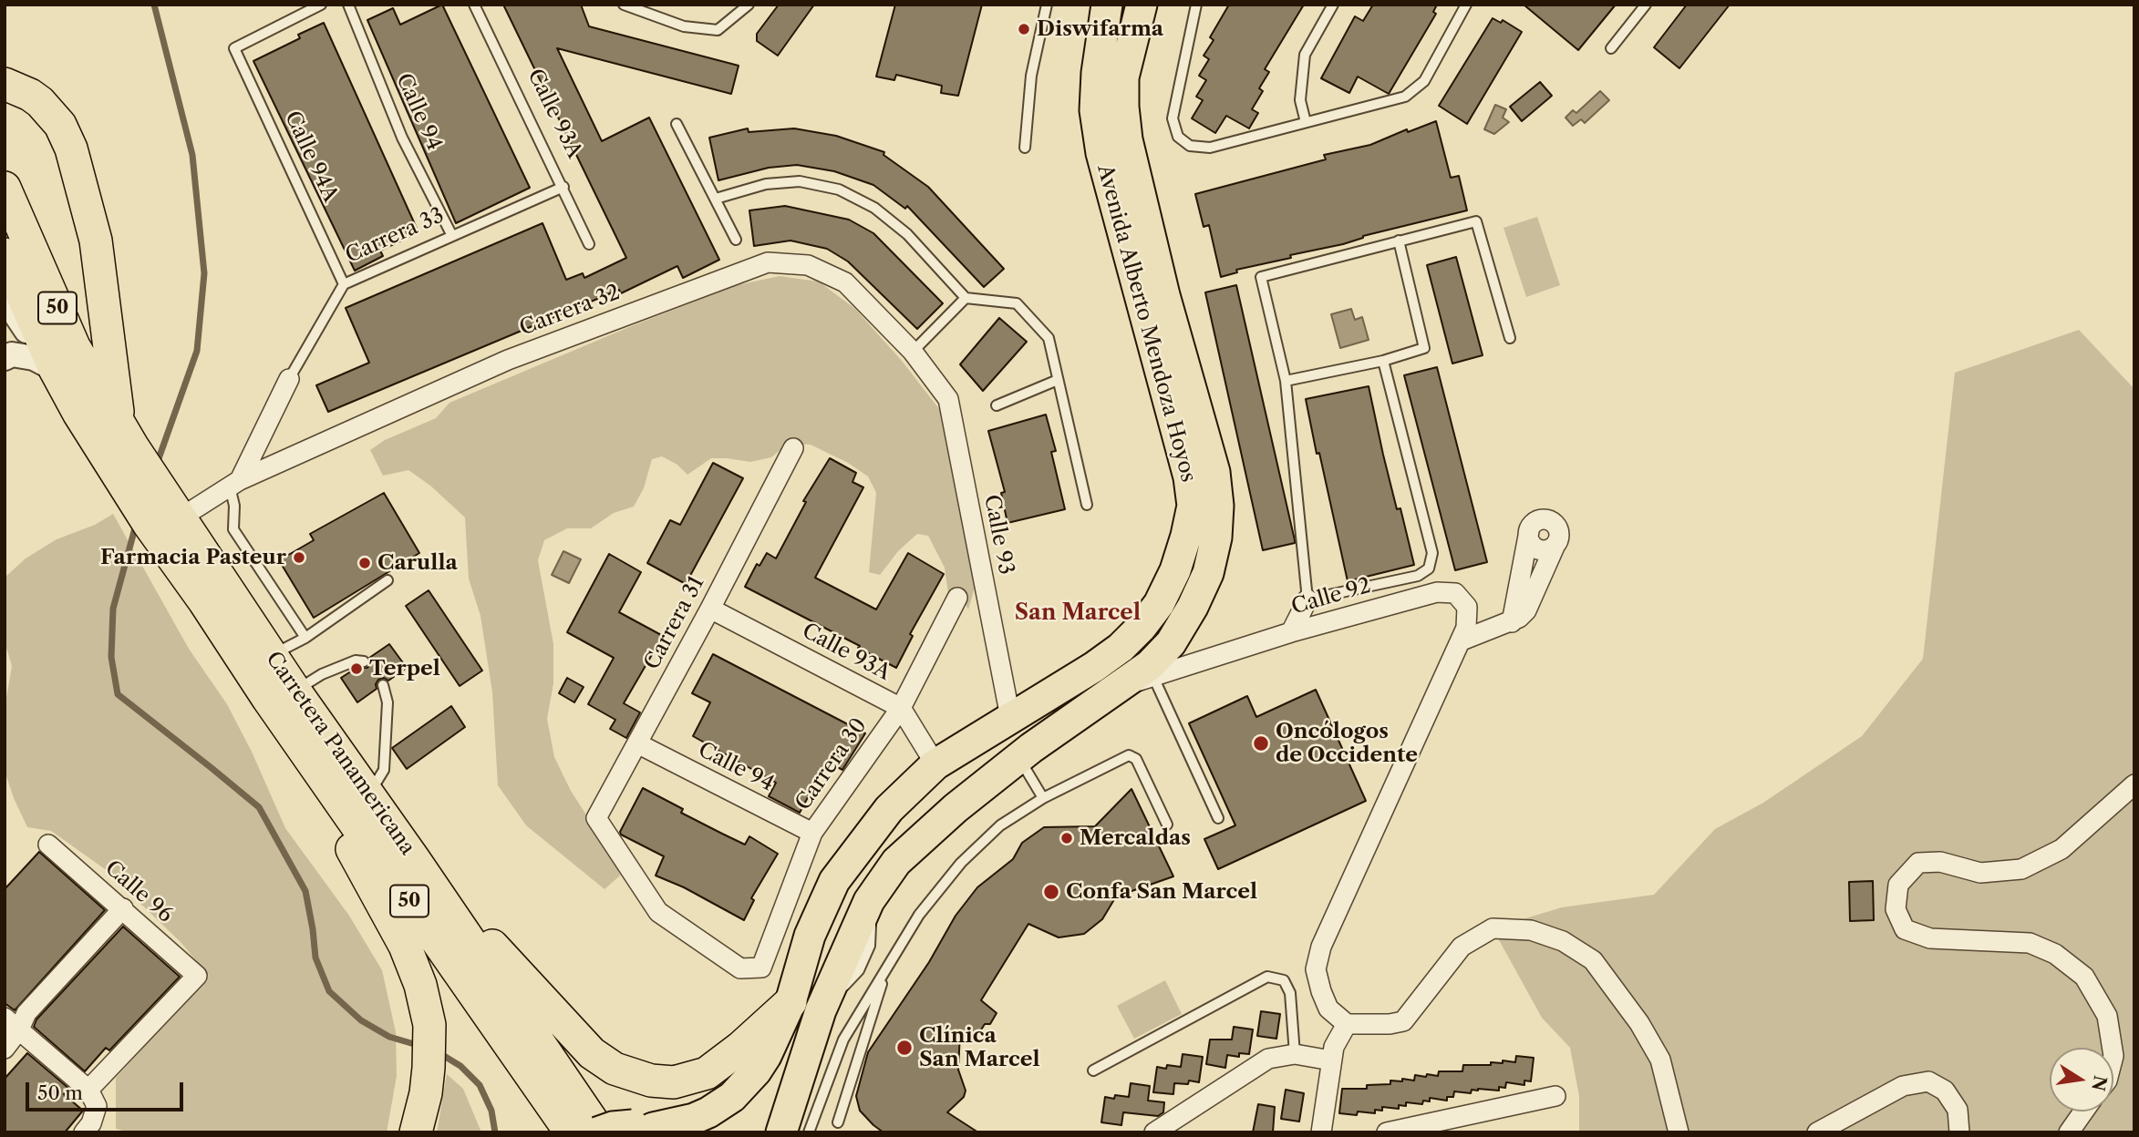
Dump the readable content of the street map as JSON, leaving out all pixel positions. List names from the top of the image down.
{
  "streets": {
    "highway": ["50", "Carretera Panamericana"],
    "main road": ["Avenida Alberto Mendoza Hoyos"],
    "street": [
      "Calle 94",
      "Calle 93A",
      "Carrera 33",
      "Carrera 32",
      "Calle 93",
      "Calle 92",
      "Carrera 31",
      "Carrera 30",
      "Calle 96"
    ],
    "lane": ["Calle 94A"]
  },
  "crossings": [
    ["Calle 94", "Carrera 33"],
    ["Calle 94", "Carrera 31"],
    ["Calle 94", "Carrera 30"],
    ["Calle 93A", "Carrera 33"],
    ["Calle 93A", "Avenida Alberto Mendoza Hoyos"],
    ["Calle 93A", "Carrera 31"],
    ["Calle 93A", "Carrera 30"],
    ["Calle 94A", "Carrera 33"],
    ["Carrera 33", "Carrera 32"],
    ["50", "Carrera 32"],
    ["50", "Carretera Panamericana"],
    ["Carrera 32", "Calle 93"],
    ["Carrera 32", "Carretera Panamericana"],
    ["Avenida Alberto Mendoza Hoyos", "Calle 93"],
    ["Avenida Alberto Mendoza Hoyos", "Calle 92"],
    ["Avenida Alberto Mendoza Hoyos", "Carretera Panamericana"],
    ["Carrera 31", "Carrera 30"]
  ],
  "districts": ["San Marcel"],
  "places": [
    "Diswifarma",
    "Farmacia Pasteur",
    "Carulla",
    "Terpel",
    "Oncólogos de Occidente",
    "Mercaldas",
    "Confa San Marcel",
    "Clínica San Marcel"
  ],
  "scale_bar": "50 m",
  "north": "right"
}
